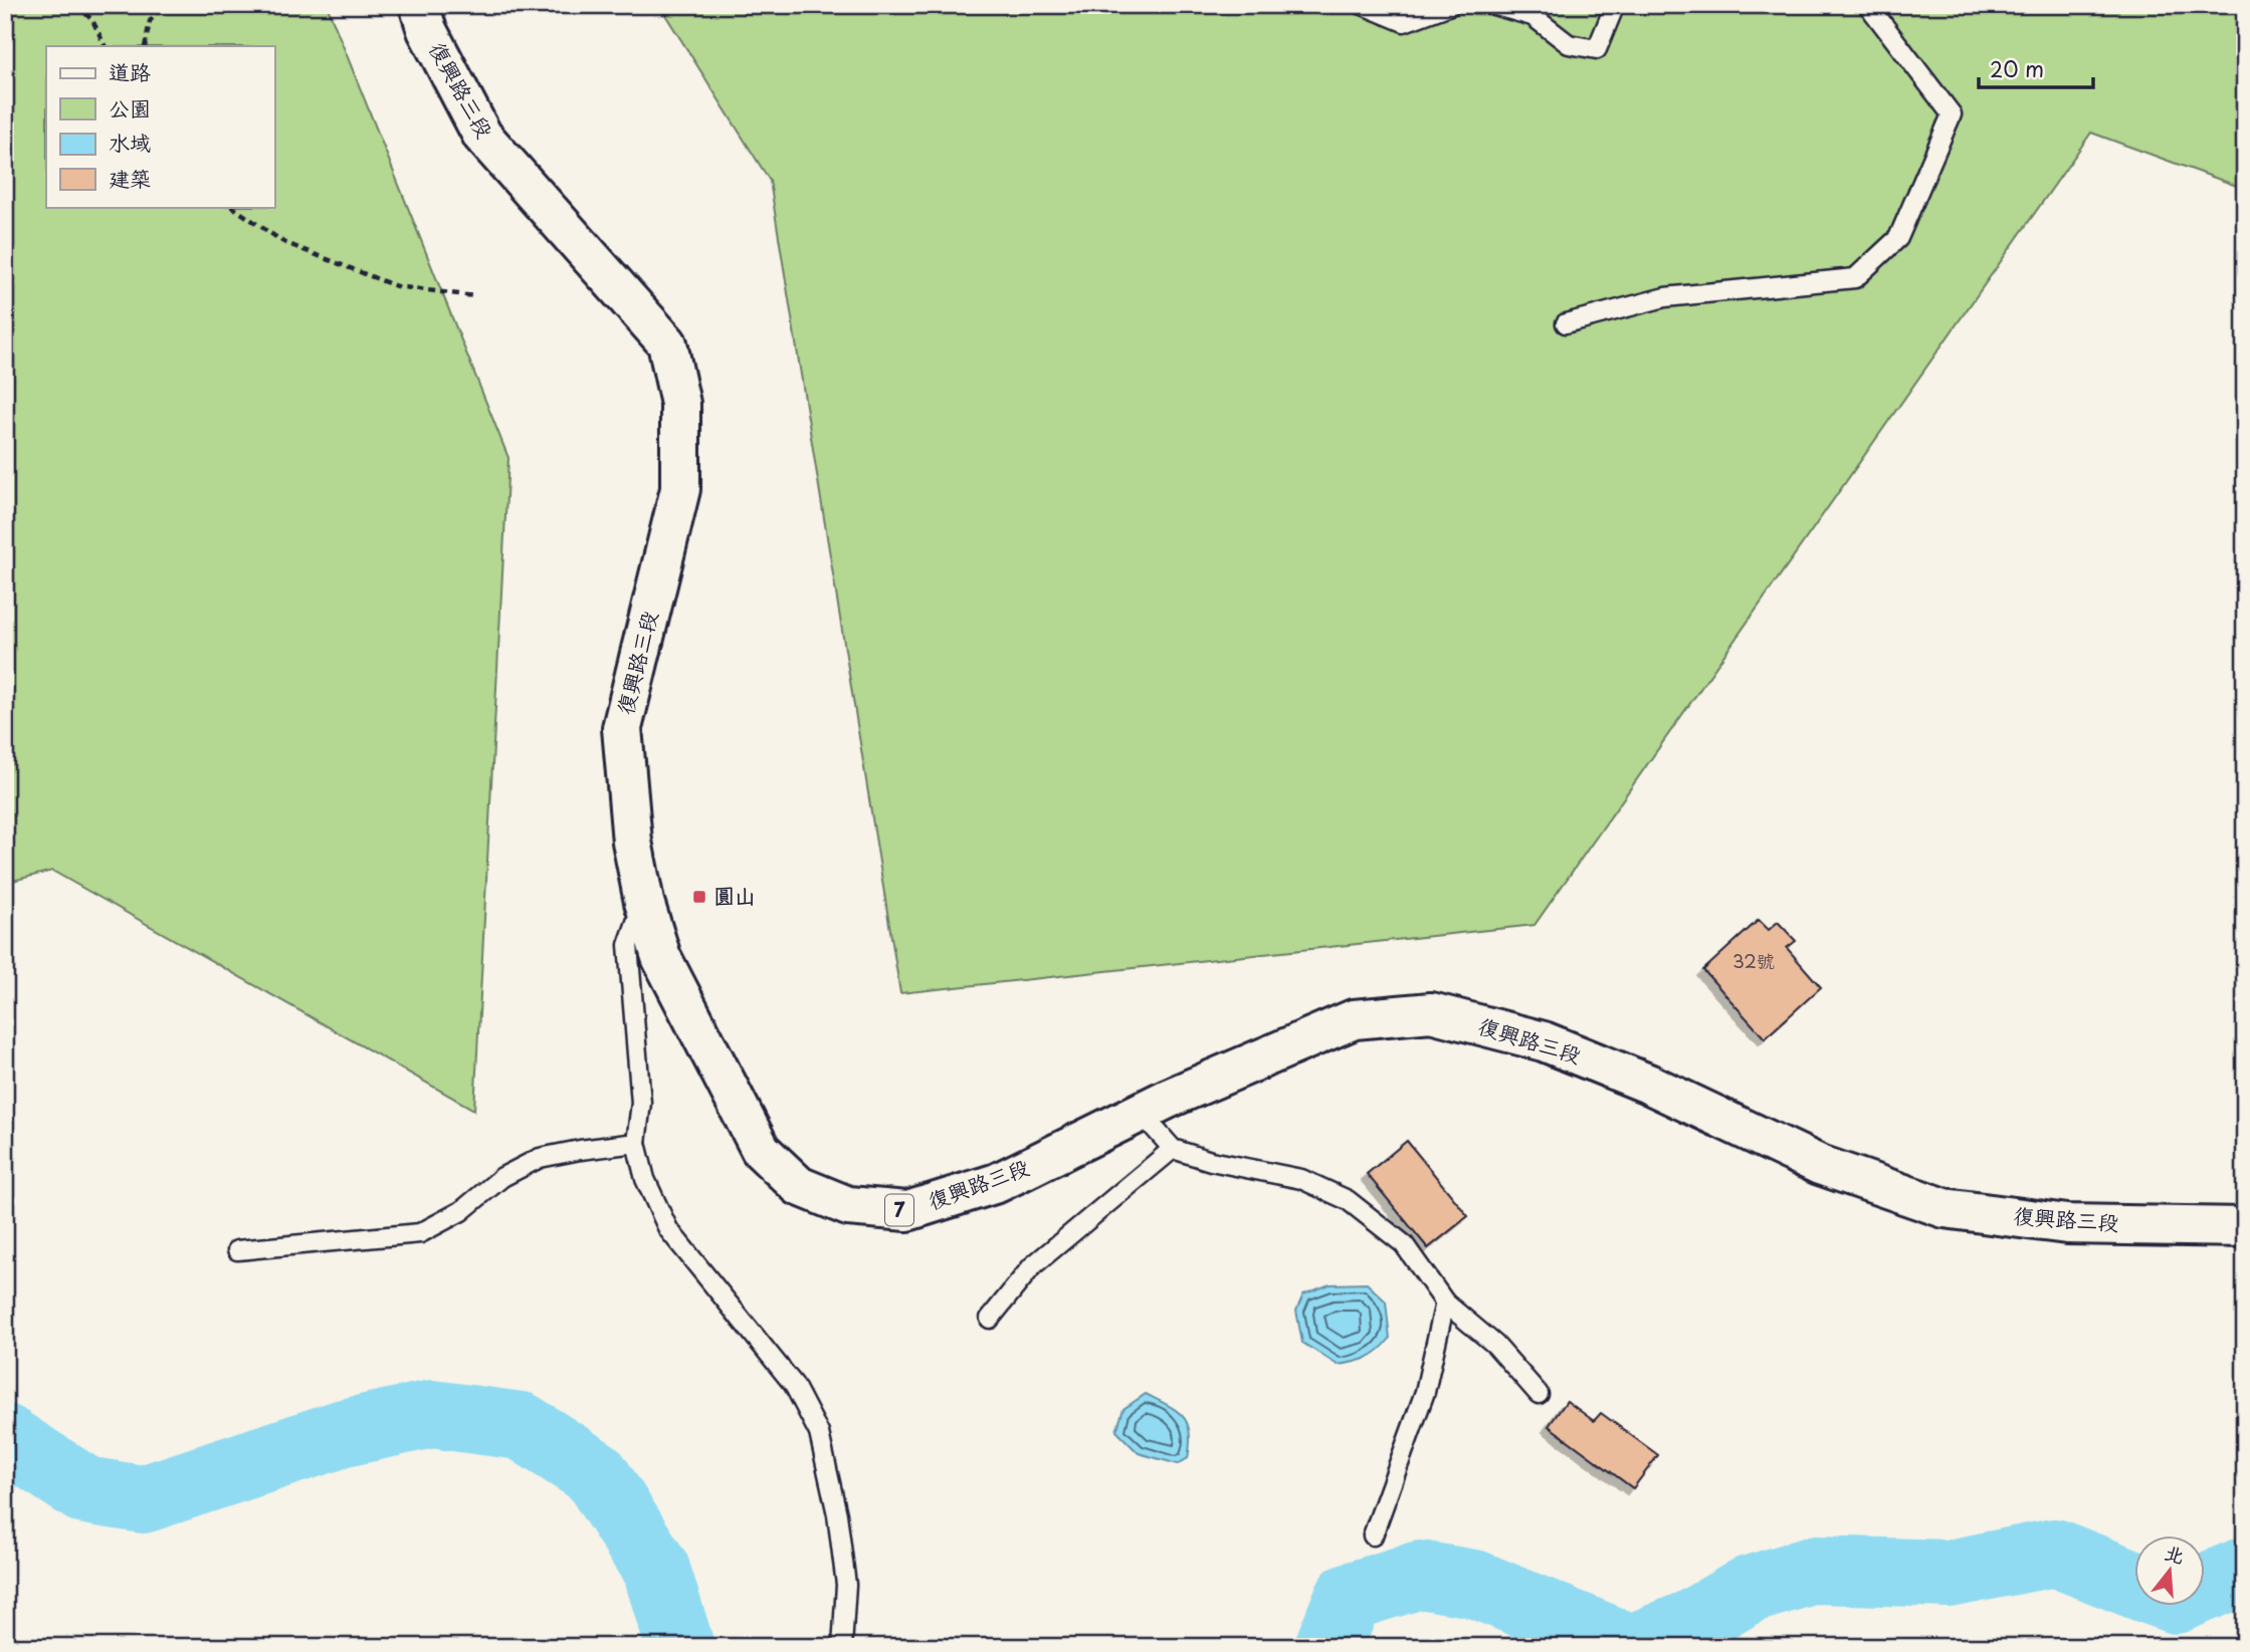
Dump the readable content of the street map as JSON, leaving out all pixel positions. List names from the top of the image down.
{
  "streets": {
    "main road": ["復興路三段", "7"]
  },
  "places": {
    "transit": ["圓山"]
  },
  "house_numbers": ["32號"],
  "legend": [
    "道路",
    "公園",
    "水域",
    "建築"
  ],
  "scale_bar": "20 m",
  "north": "top"
}
